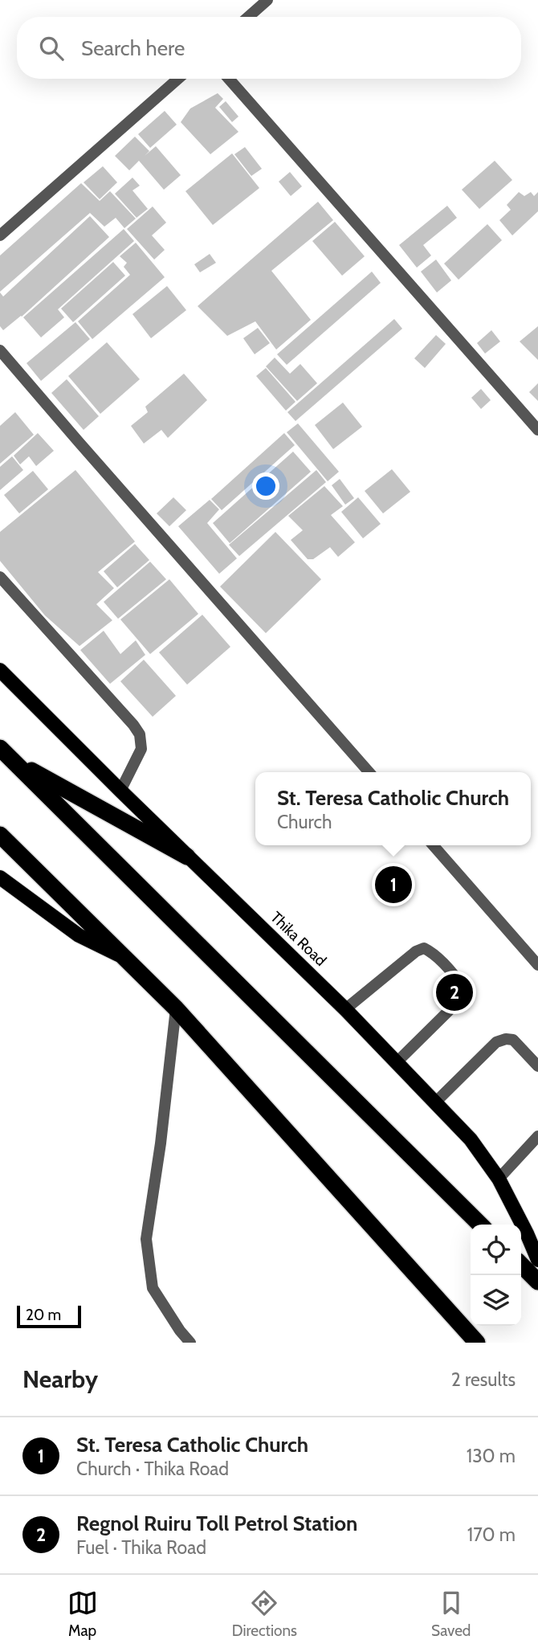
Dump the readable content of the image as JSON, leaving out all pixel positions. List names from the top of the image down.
{
  "streets": {
    "main road": ["Thika Road"]
  },
  "scale_bar": "20 m",
  "page": {
    "search": "Search here",
    "popup": ["St. Teresa Catholic Church", "Church"],
    "pins": ["1", "2"],
    "scale": "20 m",
    "heading": ["Nearby", "2 results"],
    "list": [
      {
        "mark": "1",
        "name": "St. Teresa Catholic Church",
        "note": "Church · Thika Road",
        "value": "130 m"
      },
      {
        "mark": "2",
        "name": "Regnol Ruiru Toll Petrol Station",
        "note": "Fuel · Thika Road",
        "value": "170 m"
      }
    ],
    "nav": ["Map", "Directions", "Saved"]
  }
}
